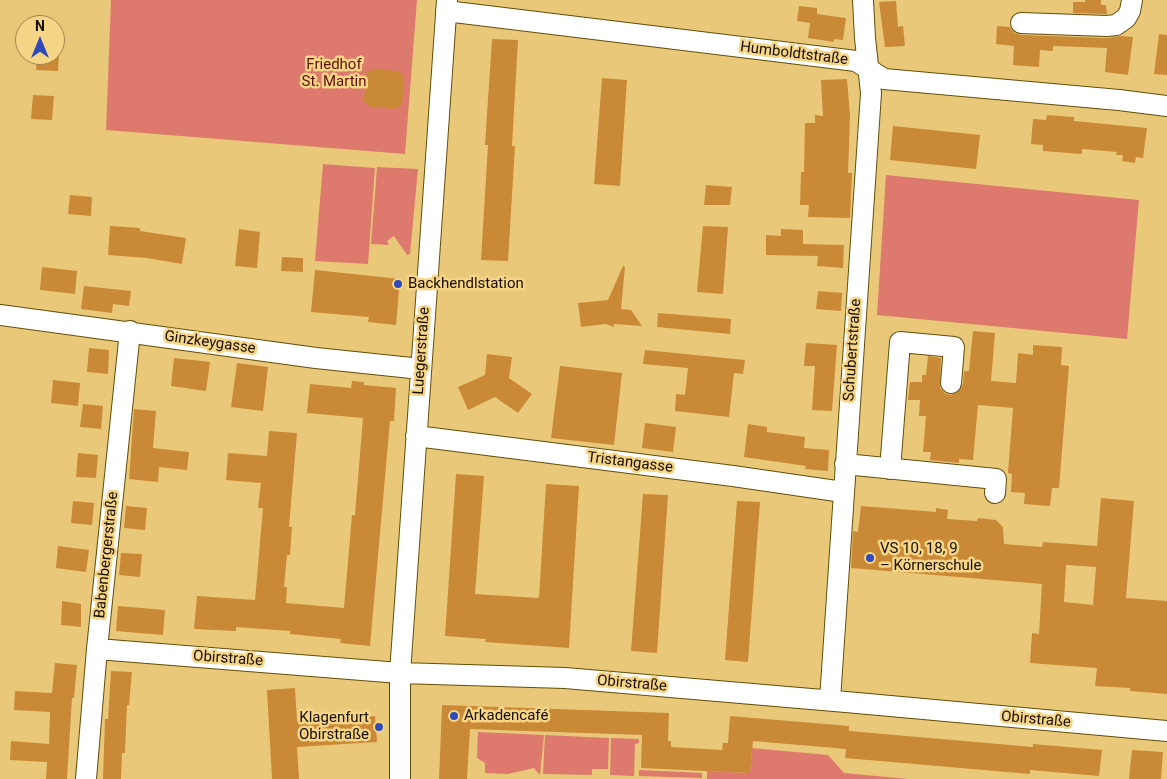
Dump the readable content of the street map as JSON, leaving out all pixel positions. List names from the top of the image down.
{
  "streets": {
    "street": [
      "Humboldtstraße",
      "Ginzkeygasse",
      "Schubertstraße",
      "Luegerstraße",
      "Tristangasse",
      "Babenbergerstraße",
      "Obirstraße"
    ]
  },
  "crossings": [
    ["Humboldtstraße", "Schubertstraße"],
    ["Humboldtstraße", "Luegerstraße"],
    ["Ginzkeygasse", "Luegerstraße"],
    ["Ginzkeygasse", "Babenbergerstraße"],
    ["Schubertstraße", "Tristangasse"],
    ["Schubertstraße", "Obirstraße"],
    ["Luegerstraße", "Tristangasse"],
    ["Luegerstraße", "Obirstraße"],
    ["Babenbergerstraße", "Obirstraße"]
  ],
  "parks": ["Friedhof St. Martin"],
  "places": [
    "Backhendlstation",
    "VS 10, 18, 9 – Körnerschule",
    "Arkadencafé",
    "Klagenfurt Obirstraße"
  ],
  "north": "top"
}
